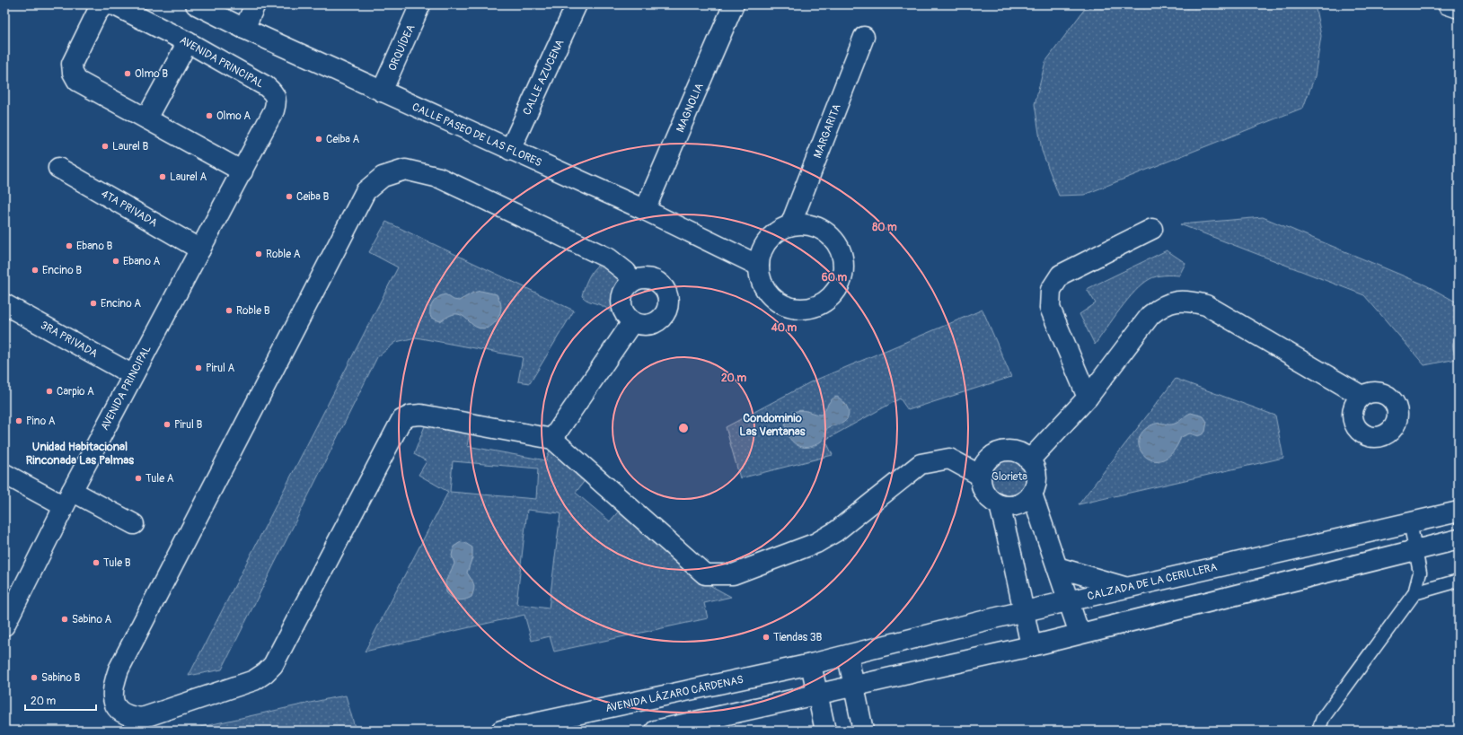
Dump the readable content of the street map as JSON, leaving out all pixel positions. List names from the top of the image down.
{
  "streets": {
    "street": [
      "ORQUÍDEA",
      "AVENIDA PRINCIPAL",
      "CALLE AZUCENA",
      "MAGNOLIA",
      "MARGARITA",
      "CALLE PASEO DE LAS FLORES",
      "4TA PRIVADA",
      "3RA PRIVADA",
      "CALZADA DE LA CERILLERA",
      "AVENIDA LÁZARO CÁRDENAS"
    ]
  },
  "crossings": [
    ["ORQUÍDEA", "CALLE PASEO DE LAS FLORES"],
    ["AVENIDA PRINCIPAL", "4TA PRIVADA"],
    ["AVENIDA PRINCIPAL", "3RA PRIVADA"],
    ["CALLE AZUCENA", "CALLE PASEO DE LAS FLORES"],
    ["MAGNOLIA", "CALLE PASEO DE LAS FLORES"],
    ["MARGARITA", "CALLE PASEO DE LAS FLORES"],
    ["CALZADA DE LA CERILLERA", "AVENIDA LÁZARO CÁRDENAS"]
  ],
  "districts": ["Condominio Las Ventanas", "Unidad Habitacional Rinconada Las Palmas"],
  "parks": ["Glorieta"],
  "places": [
    "Olmo B",
    "Olmo A",
    "Ceiba A",
    "Laurel B",
    "Laurel A",
    "Ceiba B",
    "Ebano B",
    "Roble A",
    "Ebano A",
    "Encino B",
    "Encino A",
    "Roble B",
    "Pirul A",
    "Carpio A",
    "Pino A",
    "Pirul B",
    "Tule A",
    "Tule B",
    "Sabino A",
    "Tiendas 3B",
    "Sabino B"
  ],
  "scale_bar": "20 m",
  "rings": [
    "80 m",
    "60 m",
    "40 m",
    "20 m"
  ]
}
